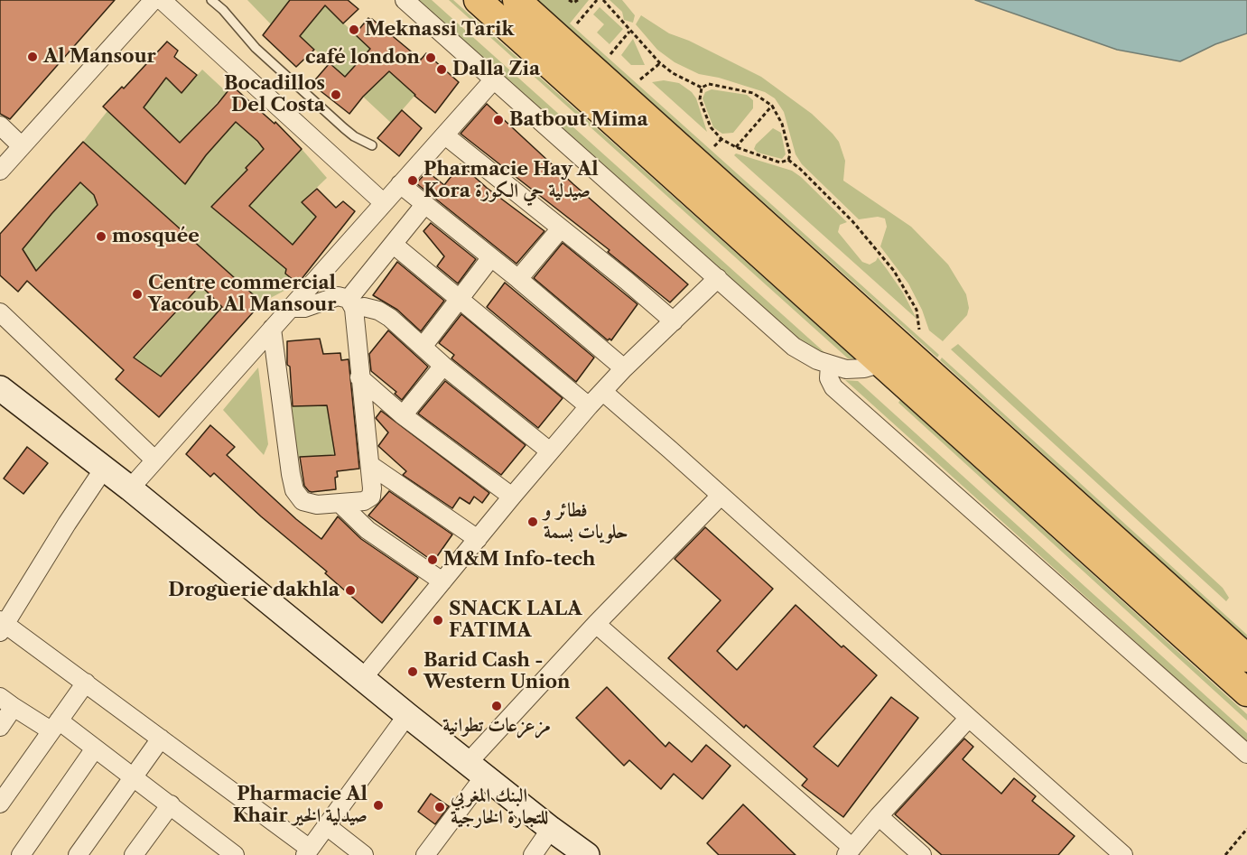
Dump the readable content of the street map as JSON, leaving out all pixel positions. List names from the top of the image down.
{
  "places": [
    "Meknassi Tarik",
    "Al Mansour",
    "café london",
    "Dalla Zia",
    "Bocadillos Del Costa",
    "Batbout Mima",
    "Pharmacie Hay Al Kora صيدلية حي الكورة",
    "mosquée",
    "Centre commercial Yacoub Al Mansour",
    "فطائر و حلويات بسمة",
    "M&M Info-tech",
    "Droguerie dakhla",
    "SNACK LALA FATIMA",
    "Barid Cash - Western Union",
    "مزعزعات تطوانية",
    "Pharmacie Al Khair صيدلية الخير",
    "البنك المغربي للتجارة الخارجية"
  ]
}
